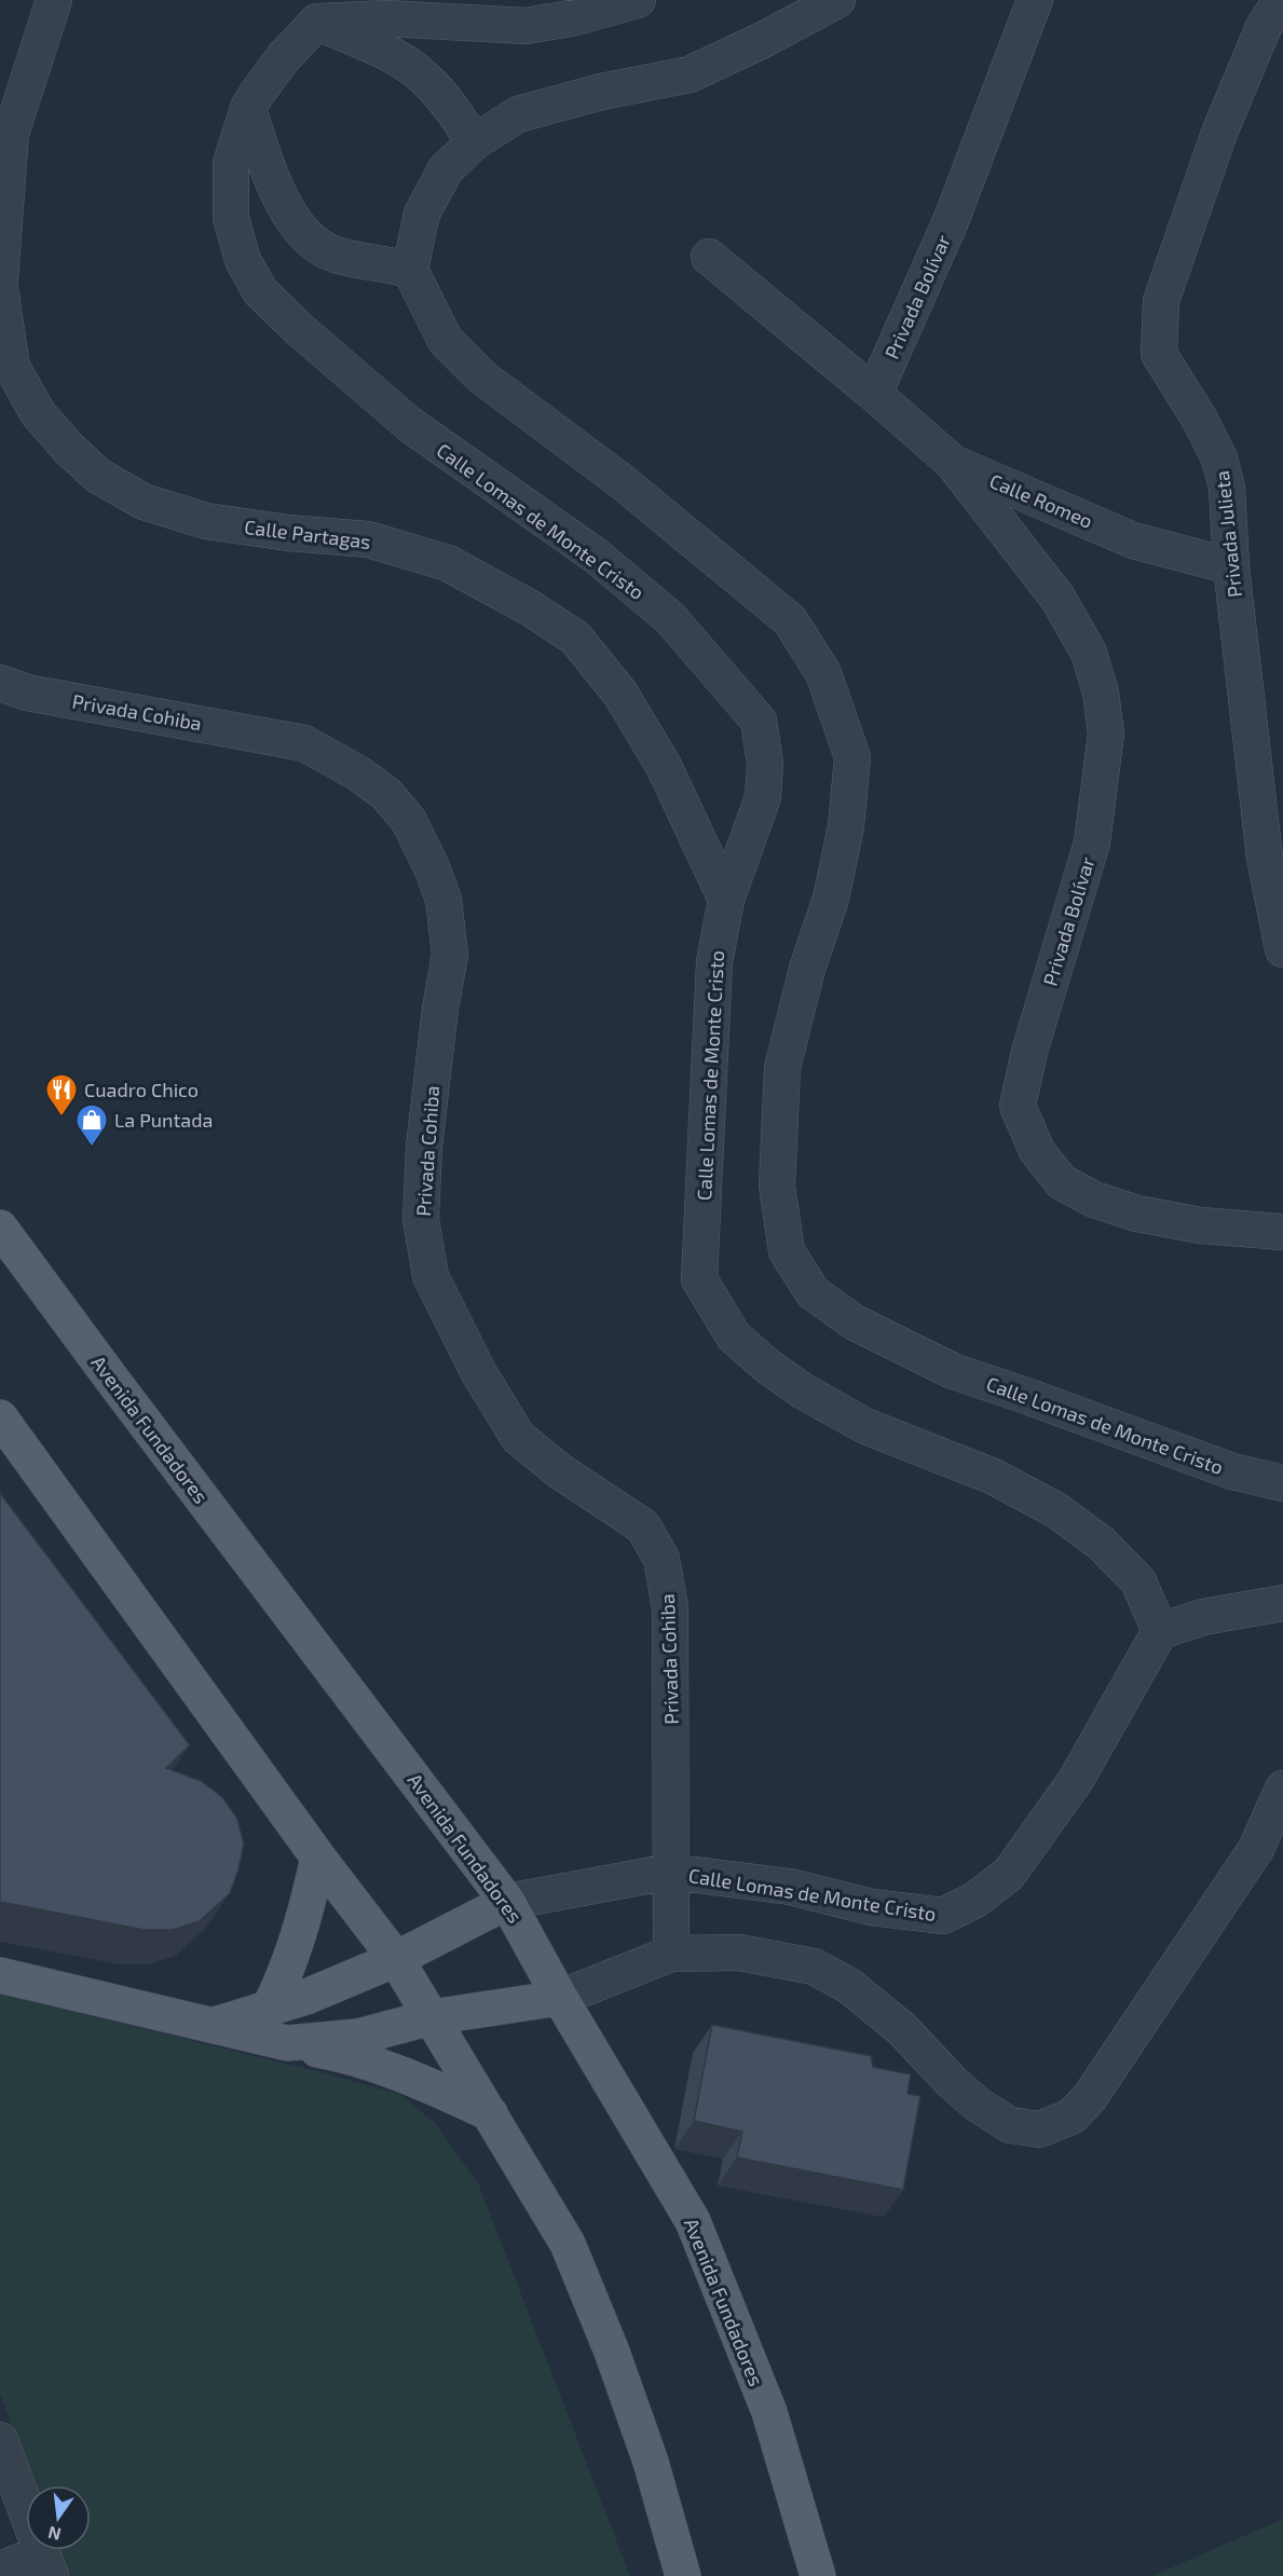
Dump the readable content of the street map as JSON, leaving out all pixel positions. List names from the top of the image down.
{
  "streets": {
    "main road": ["Avenida Fundadores"],
    "street": [
      "Privada Bolívar",
      "Calle Romeo",
      "Calle Lomas de Monte Cristo",
      "Calle Partagas",
      "Privada Julieta",
      "Privada Cohiba"
    ]
  },
  "crossings": [
    ["Privada Bolívar", "Calle Romeo"],
    ["Calle Romeo", "Privada Julieta"],
    ["Calle Lomas de Monte Cristo", "Calle Partagas"],
    ["Calle Lomas de Monte Cristo", "Privada Cohiba"],
    ["Calle Lomas de Monte Cristo", "Avenida Fundadores"]
  ],
  "places": {
    "restaurant": ["Cuadro Chico"],
    "shop": ["La Puntada"]
  },
  "north": "bottom"
}
